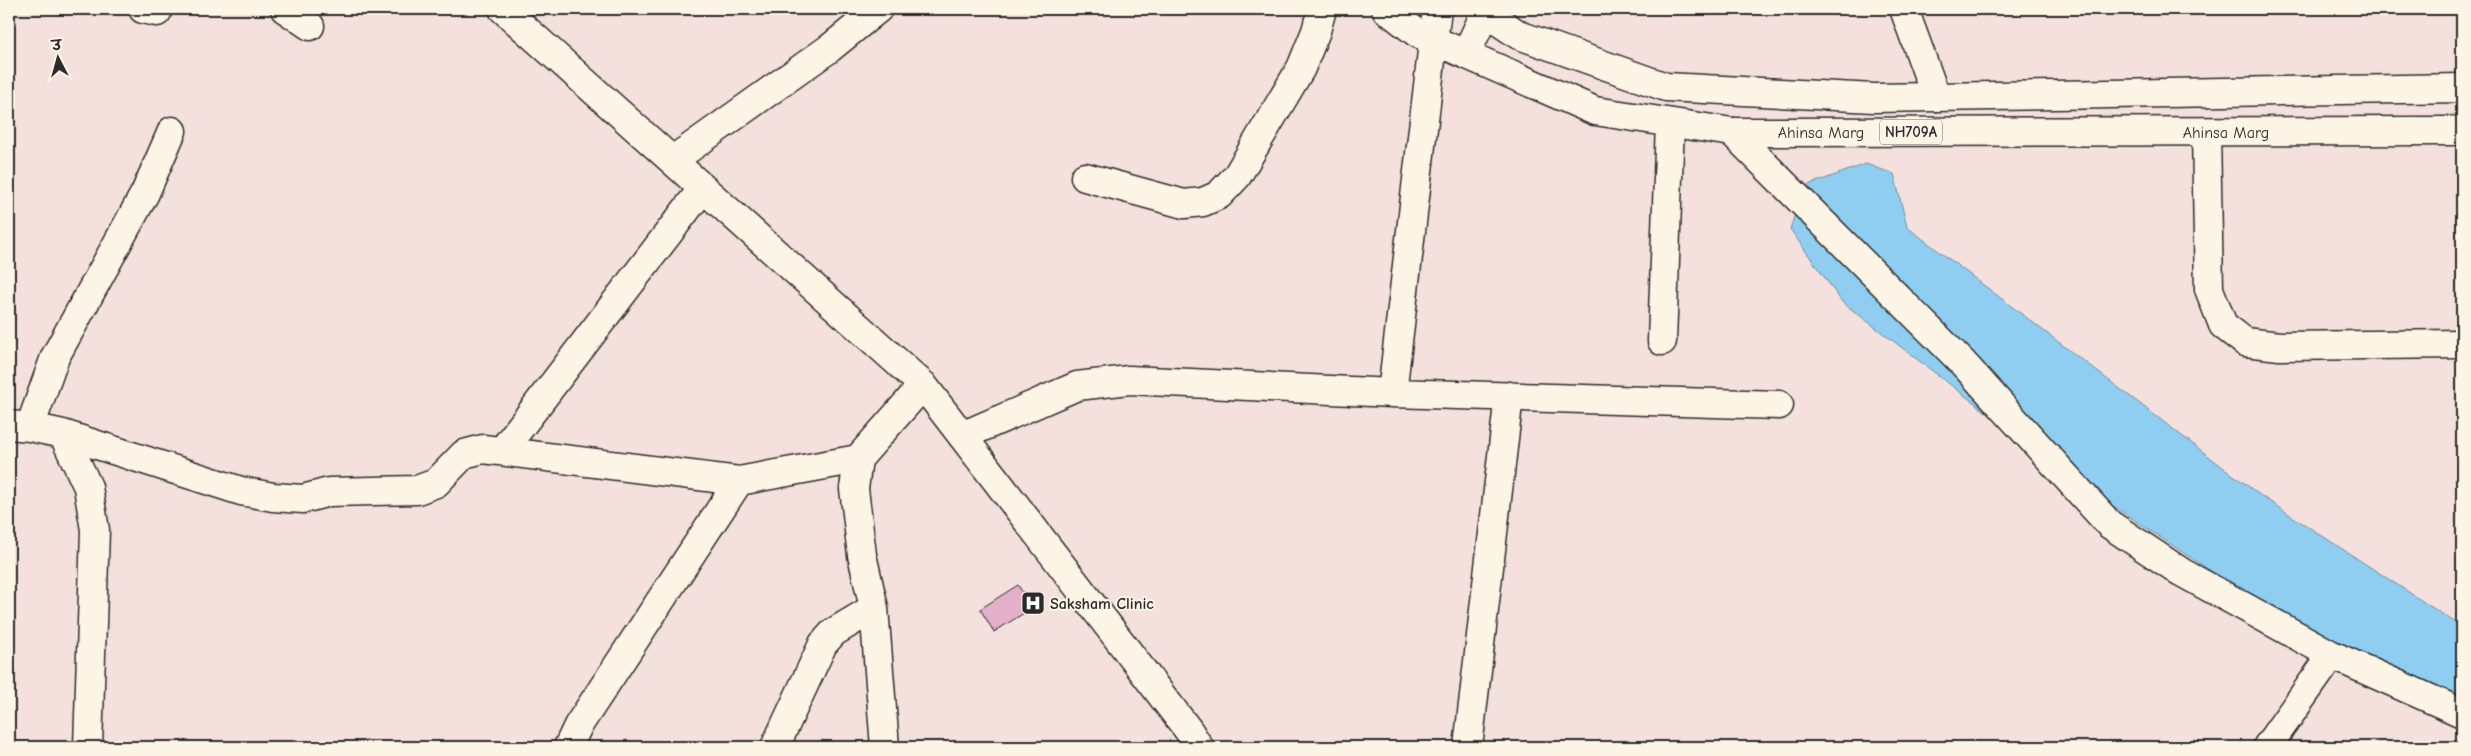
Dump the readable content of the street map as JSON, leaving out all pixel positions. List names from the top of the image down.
{
  "streets": {
    "main road": ["Ahinsa Marg", "NH709A"]
  },
  "places": {
    "hospital": ["Saksham Clinic"]
  },
  "north": "top"
}
